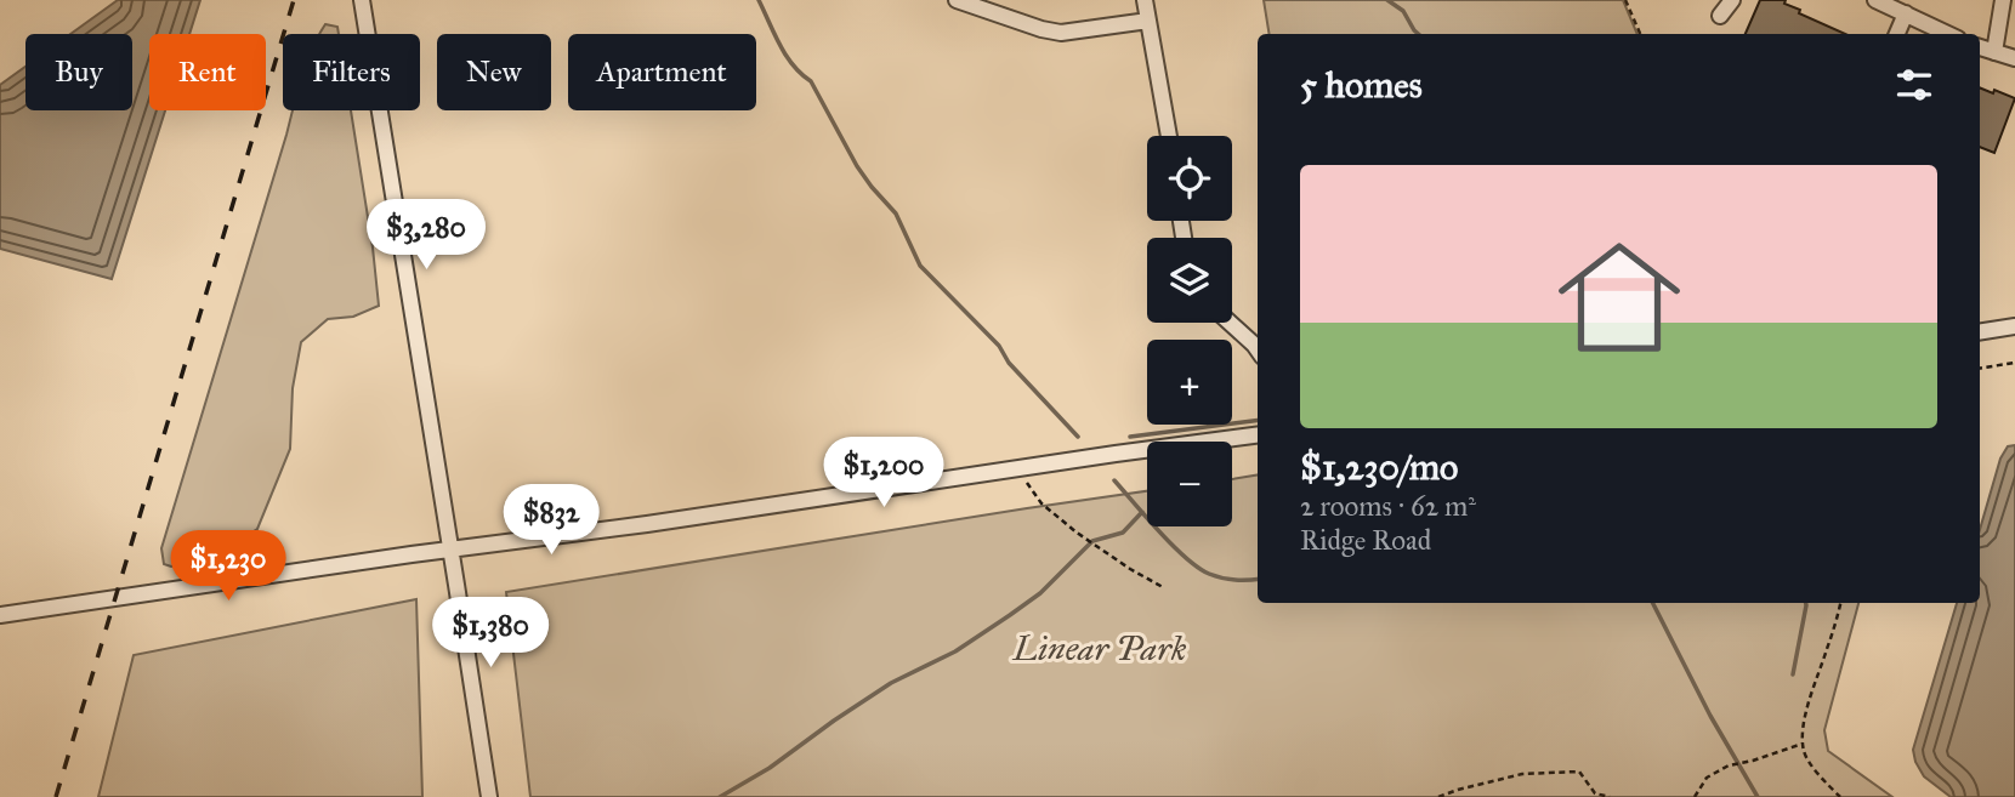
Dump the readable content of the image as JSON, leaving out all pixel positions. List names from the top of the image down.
{
  "parks": ["Linear Park"],
  "page": {
    "chip": [
      "Buy",
      "Rent",
      "Filters",
      "New",
      "Apartment"
    ],
    "heading": "5 homes",
    "map_buttons": ["+", "−"],
    "list": [
      {
        "name": "$1,230/mo",
        "note": "2 rooms · 62 m² · Ridge Road"
      }
    ],
    "price": [
      "$3,280",
      "$1,200",
      "$832",
      "$1,230",
      "$1,380"
    ]
  }
}
